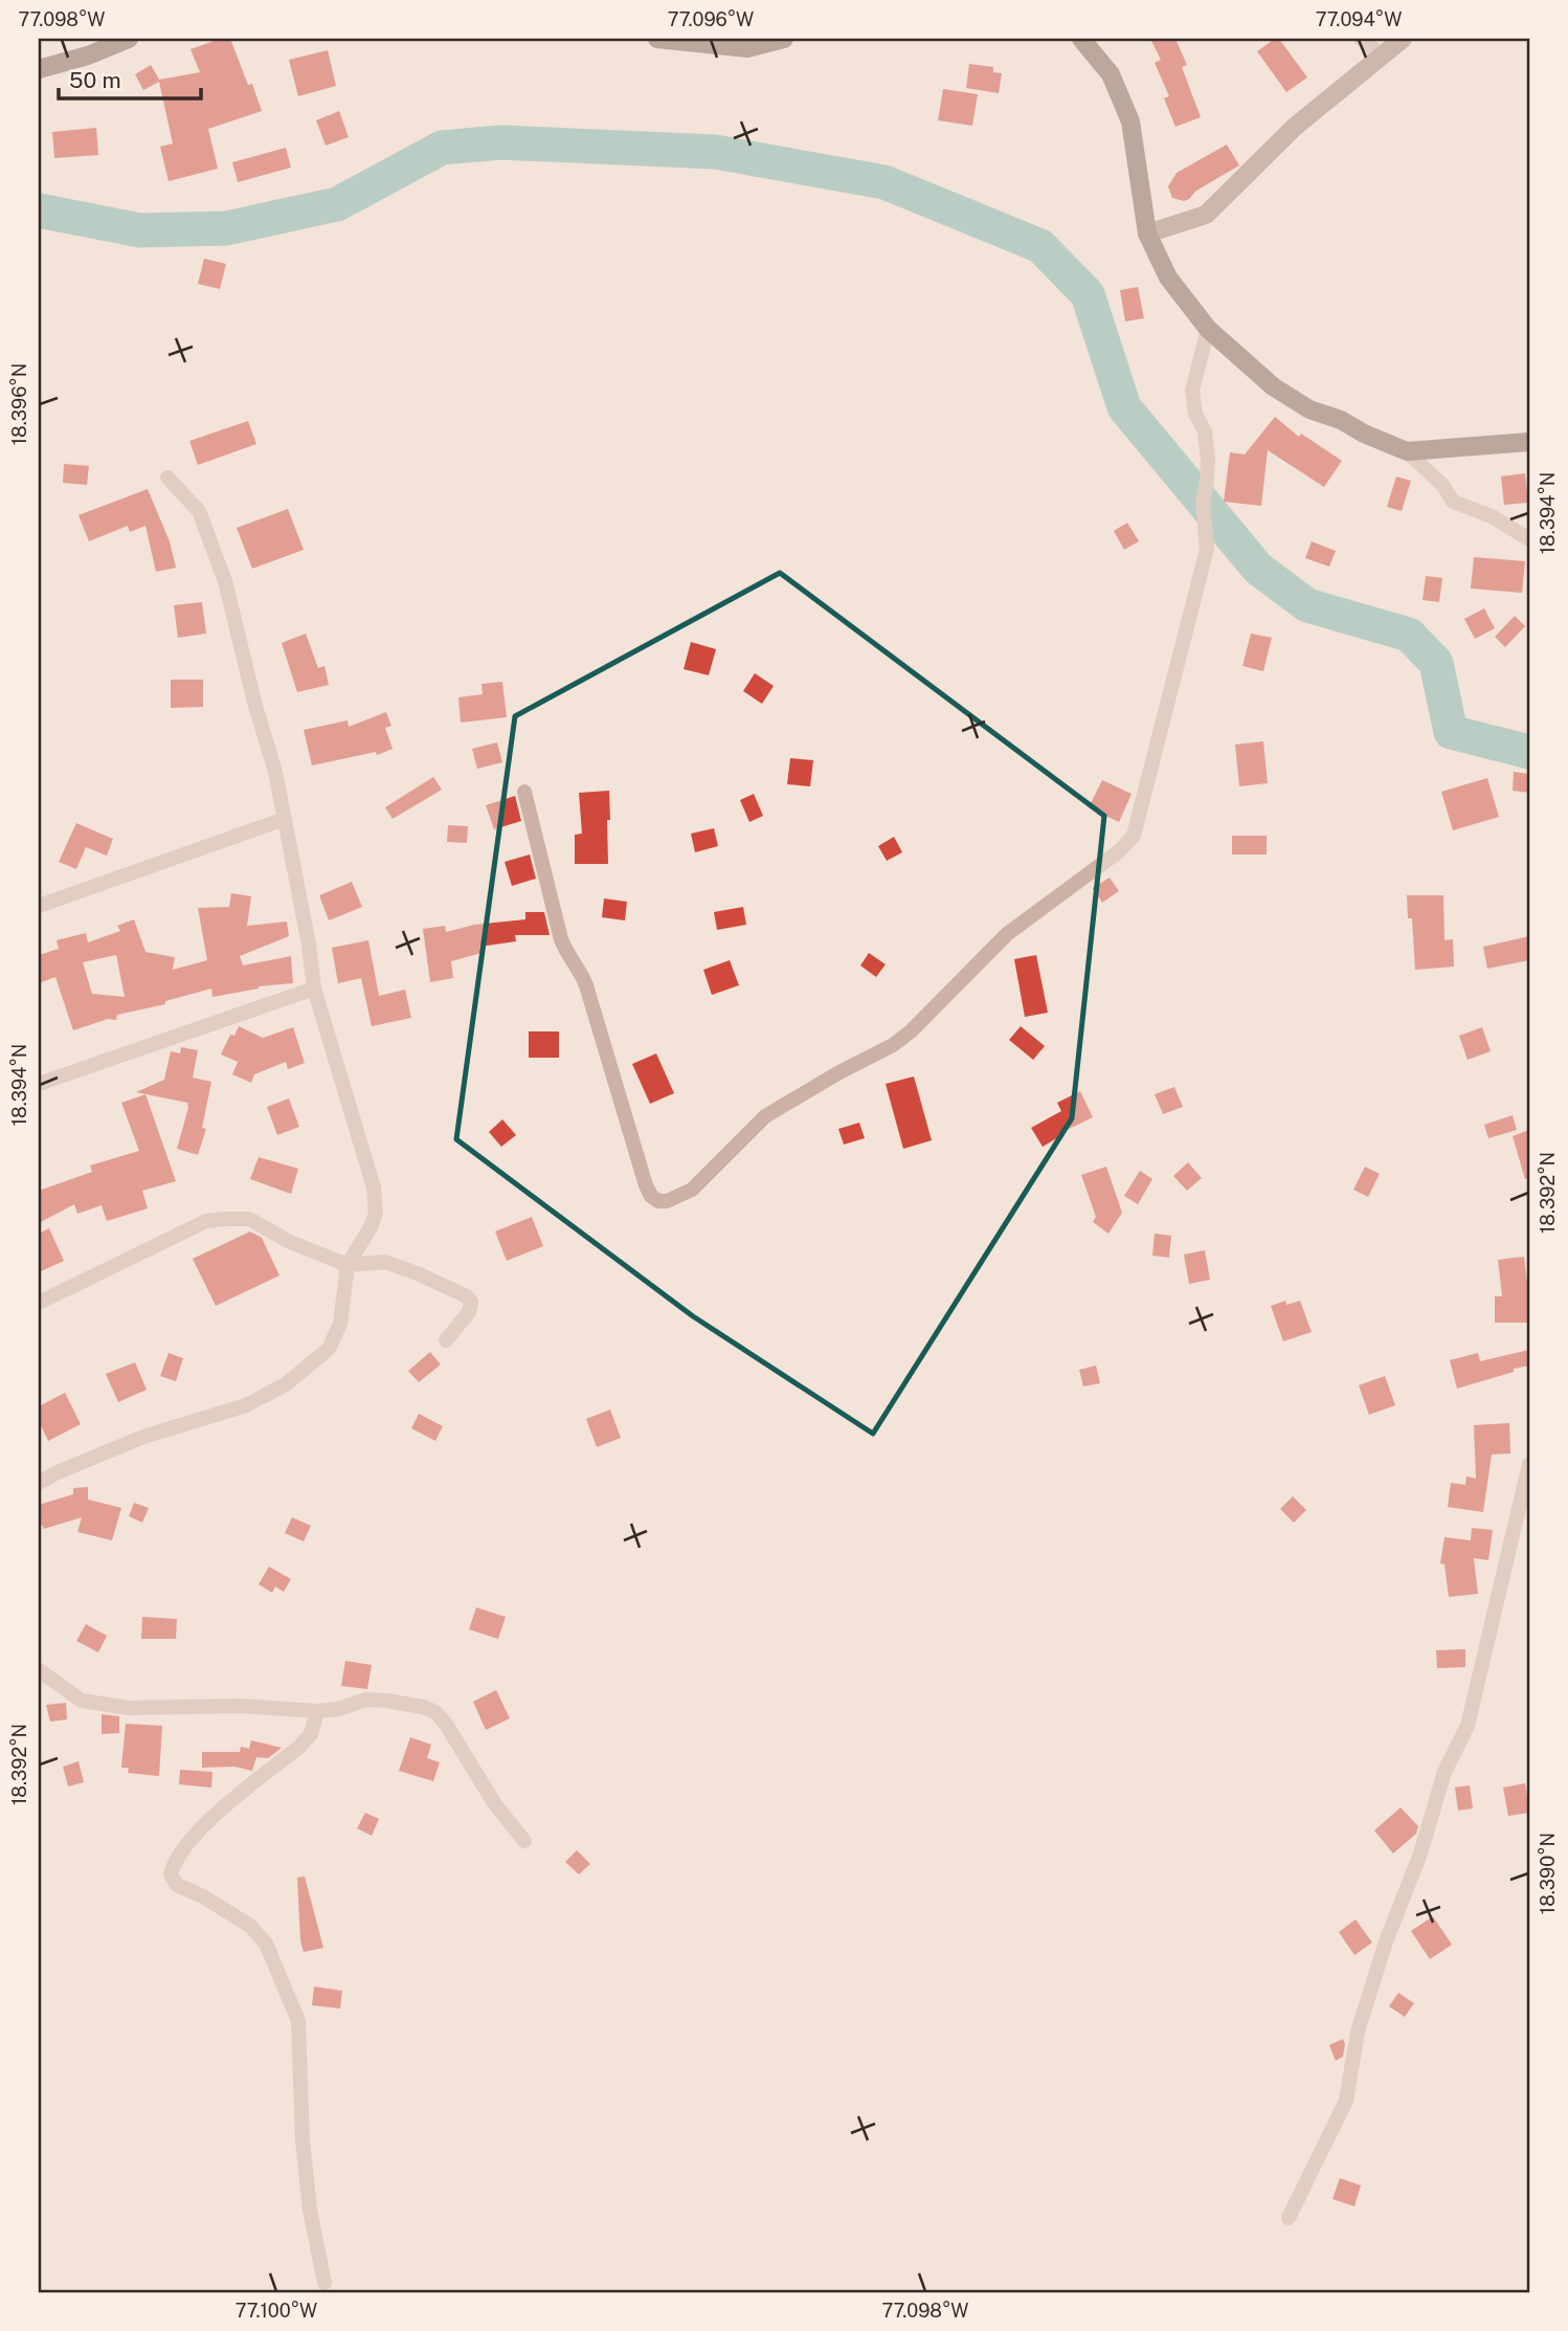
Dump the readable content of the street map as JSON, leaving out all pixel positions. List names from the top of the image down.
{
  "scale_bar": "50 m",
  "coordinates": [
    "77.098°W",
    "77.096°W",
    "77.094°W",
    "18.396°N",
    "18.394°N",
    "18.392°N",
    "18.390°N",
    "77.100°W"
  ]
}
